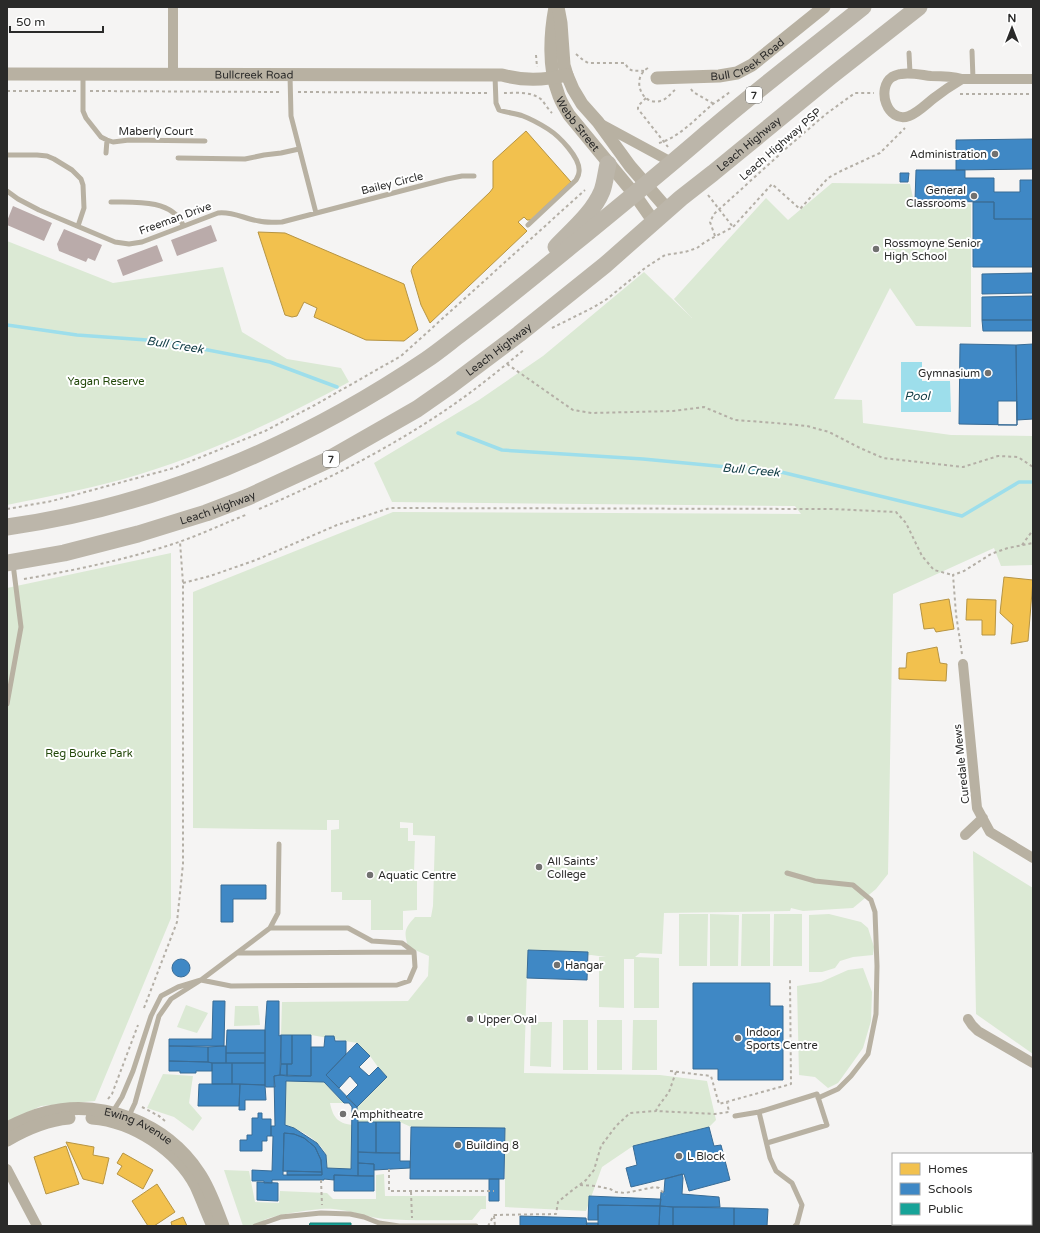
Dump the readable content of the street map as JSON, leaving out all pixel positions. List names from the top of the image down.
{
  "streets": {
    "highway": ["7", "Leach Highway"],
    "street": [
      "Bull Creek Road",
      "Bullcreek Road",
      "Webb Street",
      "Curedale Mews",
      "Ewing Avenue"
    ],
    "lane": ["Maberly Court", "Bailey Circle", "Freeman Drive"],
    "path": ["Leach Highway PSP"]
  },
  "crossings": [
    ["Bullcreek Road", "Webb Street"],
    ["Bullcreek Road", "Maberly Court"],
    ["7", "Webb Street"],
    ["Webb Street", "Leach Highway"],
    ["Bailey Circle", "Freeman Drive"]
  ],
  "water": ["Bull Creek", "Pool"],
  "parks": ["Yagan Reserve", "Reg Bourke Park"],
  "places": [
    "Administration",
    "General Classrooms",
    "Rossmoyne Senior High School",
    "Gymnasium",
    "All Saints’ College",
    "Aquatic Centre",
    "Hangar",
    "Upper Oval",
    "Indoor Sports Centre",
    "Amphitheatre",
    "Building 8",
    "L Block"
  ],
  "legend": ["Homes", "Schools", "Public"],
  "scale_bar": "50 m",
  "north": "top"
}
